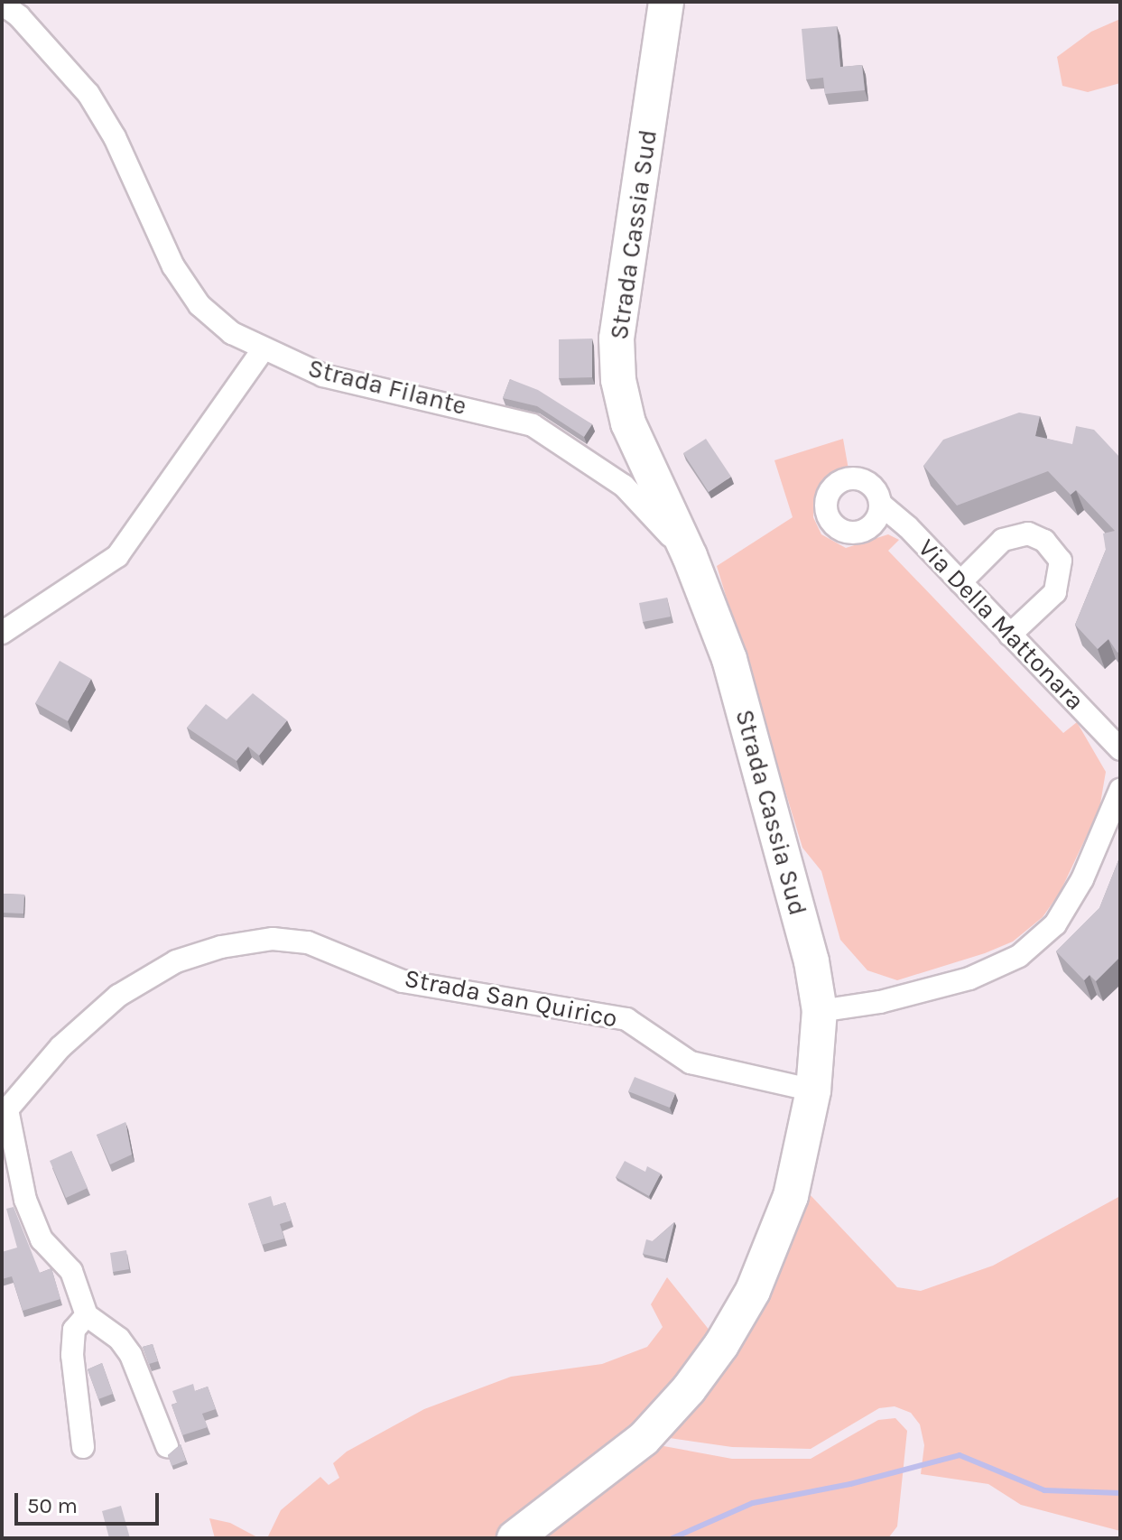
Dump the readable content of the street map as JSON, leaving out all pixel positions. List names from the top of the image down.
{
  "streets": {
    "main road": ["Strada Cassia Sud"],
    "street": ["Strada Filante", "Via Della Mattonara", "Strada San Quirico"]
  },
  "crossings": [
    ["Strada Cassia Sud", "Strada Filante"],
    ["Strada Cassia Sud", "Strada San Quirico"]
  ],
  "scale_bar": "50 m"
}
